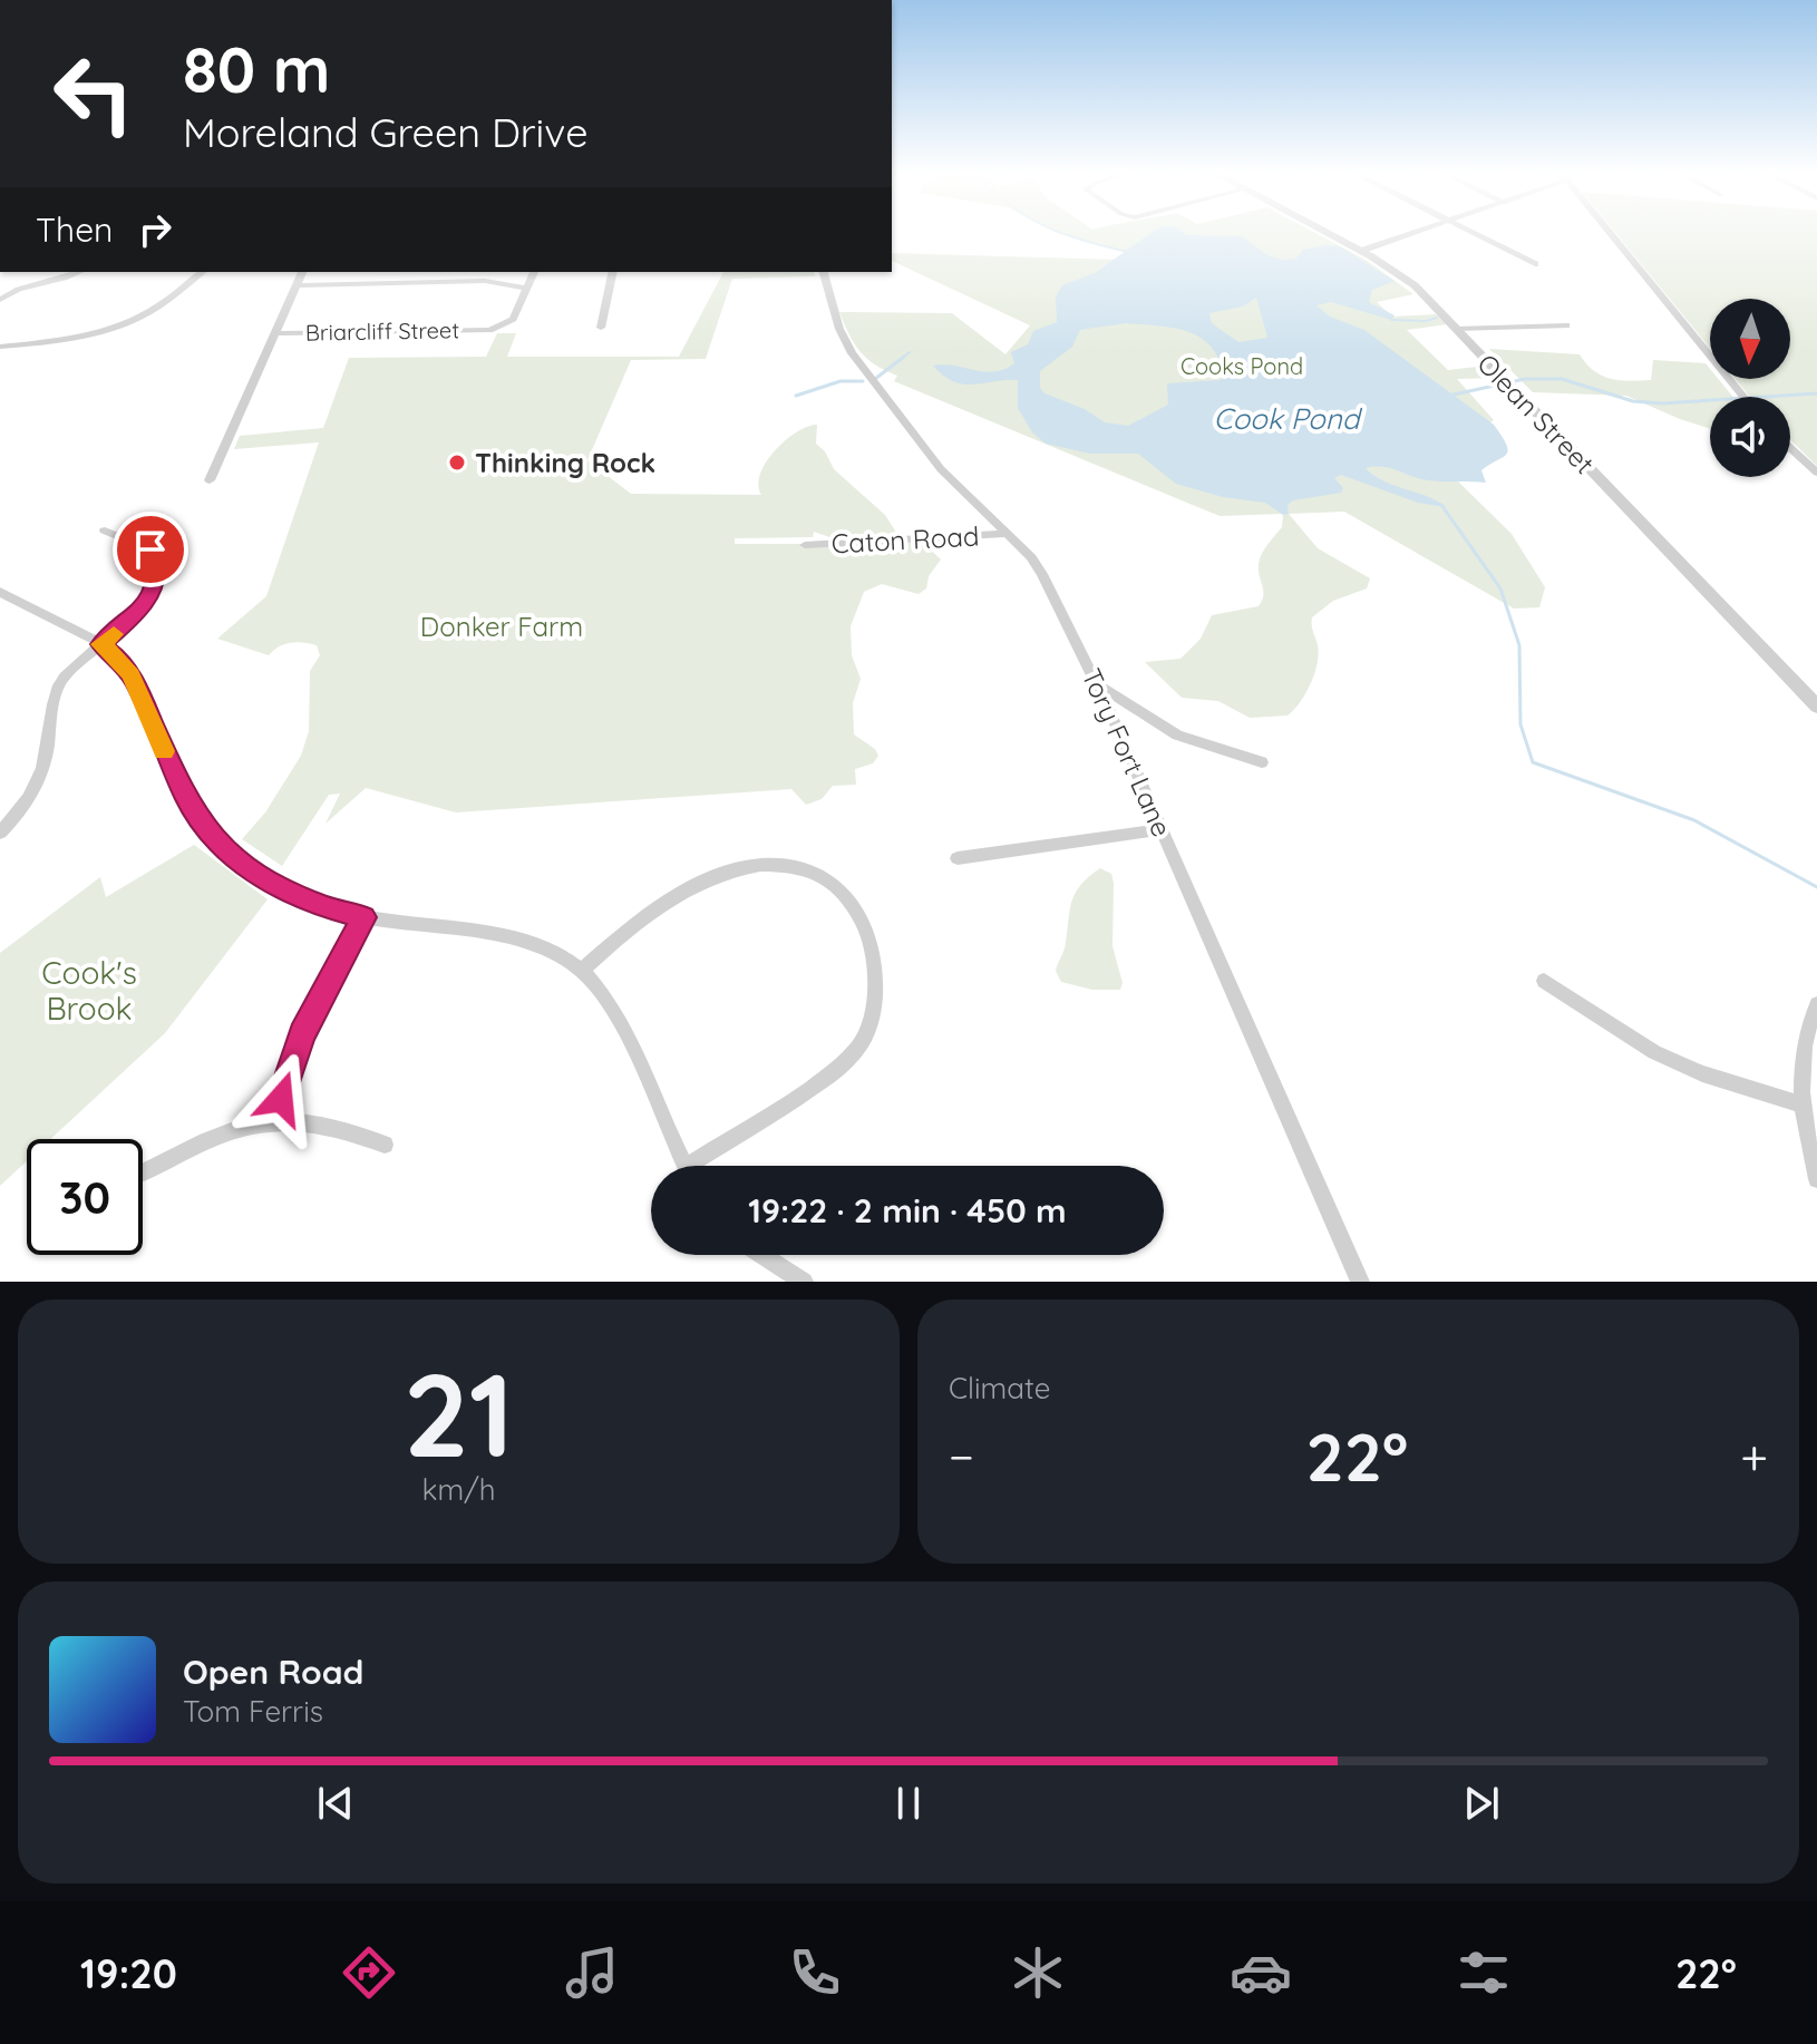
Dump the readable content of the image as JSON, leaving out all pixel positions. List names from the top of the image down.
{
  "streets": {
    "street": [
      "Briarcliff Street",
      "Olean Street",
      "Caton Road",
      "Tory Fort Lane"
    ]
  },
  "crossings": [
    ["Caton Road", "Tory Fort Lane"]
  ],
  "water": ["Cook Pond"],
  "parks": ["Cooks Pond", "Donker Farm", "Cook's Brook"],
  "places": ["Thinking Rock"],
  "north": "bottom",
  "page": {
    "turn": ["80 m", "Moreland Green Drive"],
    "then": "Then",
    "limit": "30",
    "trip": "19:22 · 2 min · 450 m",
    "tile": [
      ["21", "km/h"],
      "Climate"
    ],
    "heat": ["−", "22°", "+"],
    "song": ["Open Road", "Tom Ferris"],
    "tabs": ["19:20", "22°"]
  }
}
